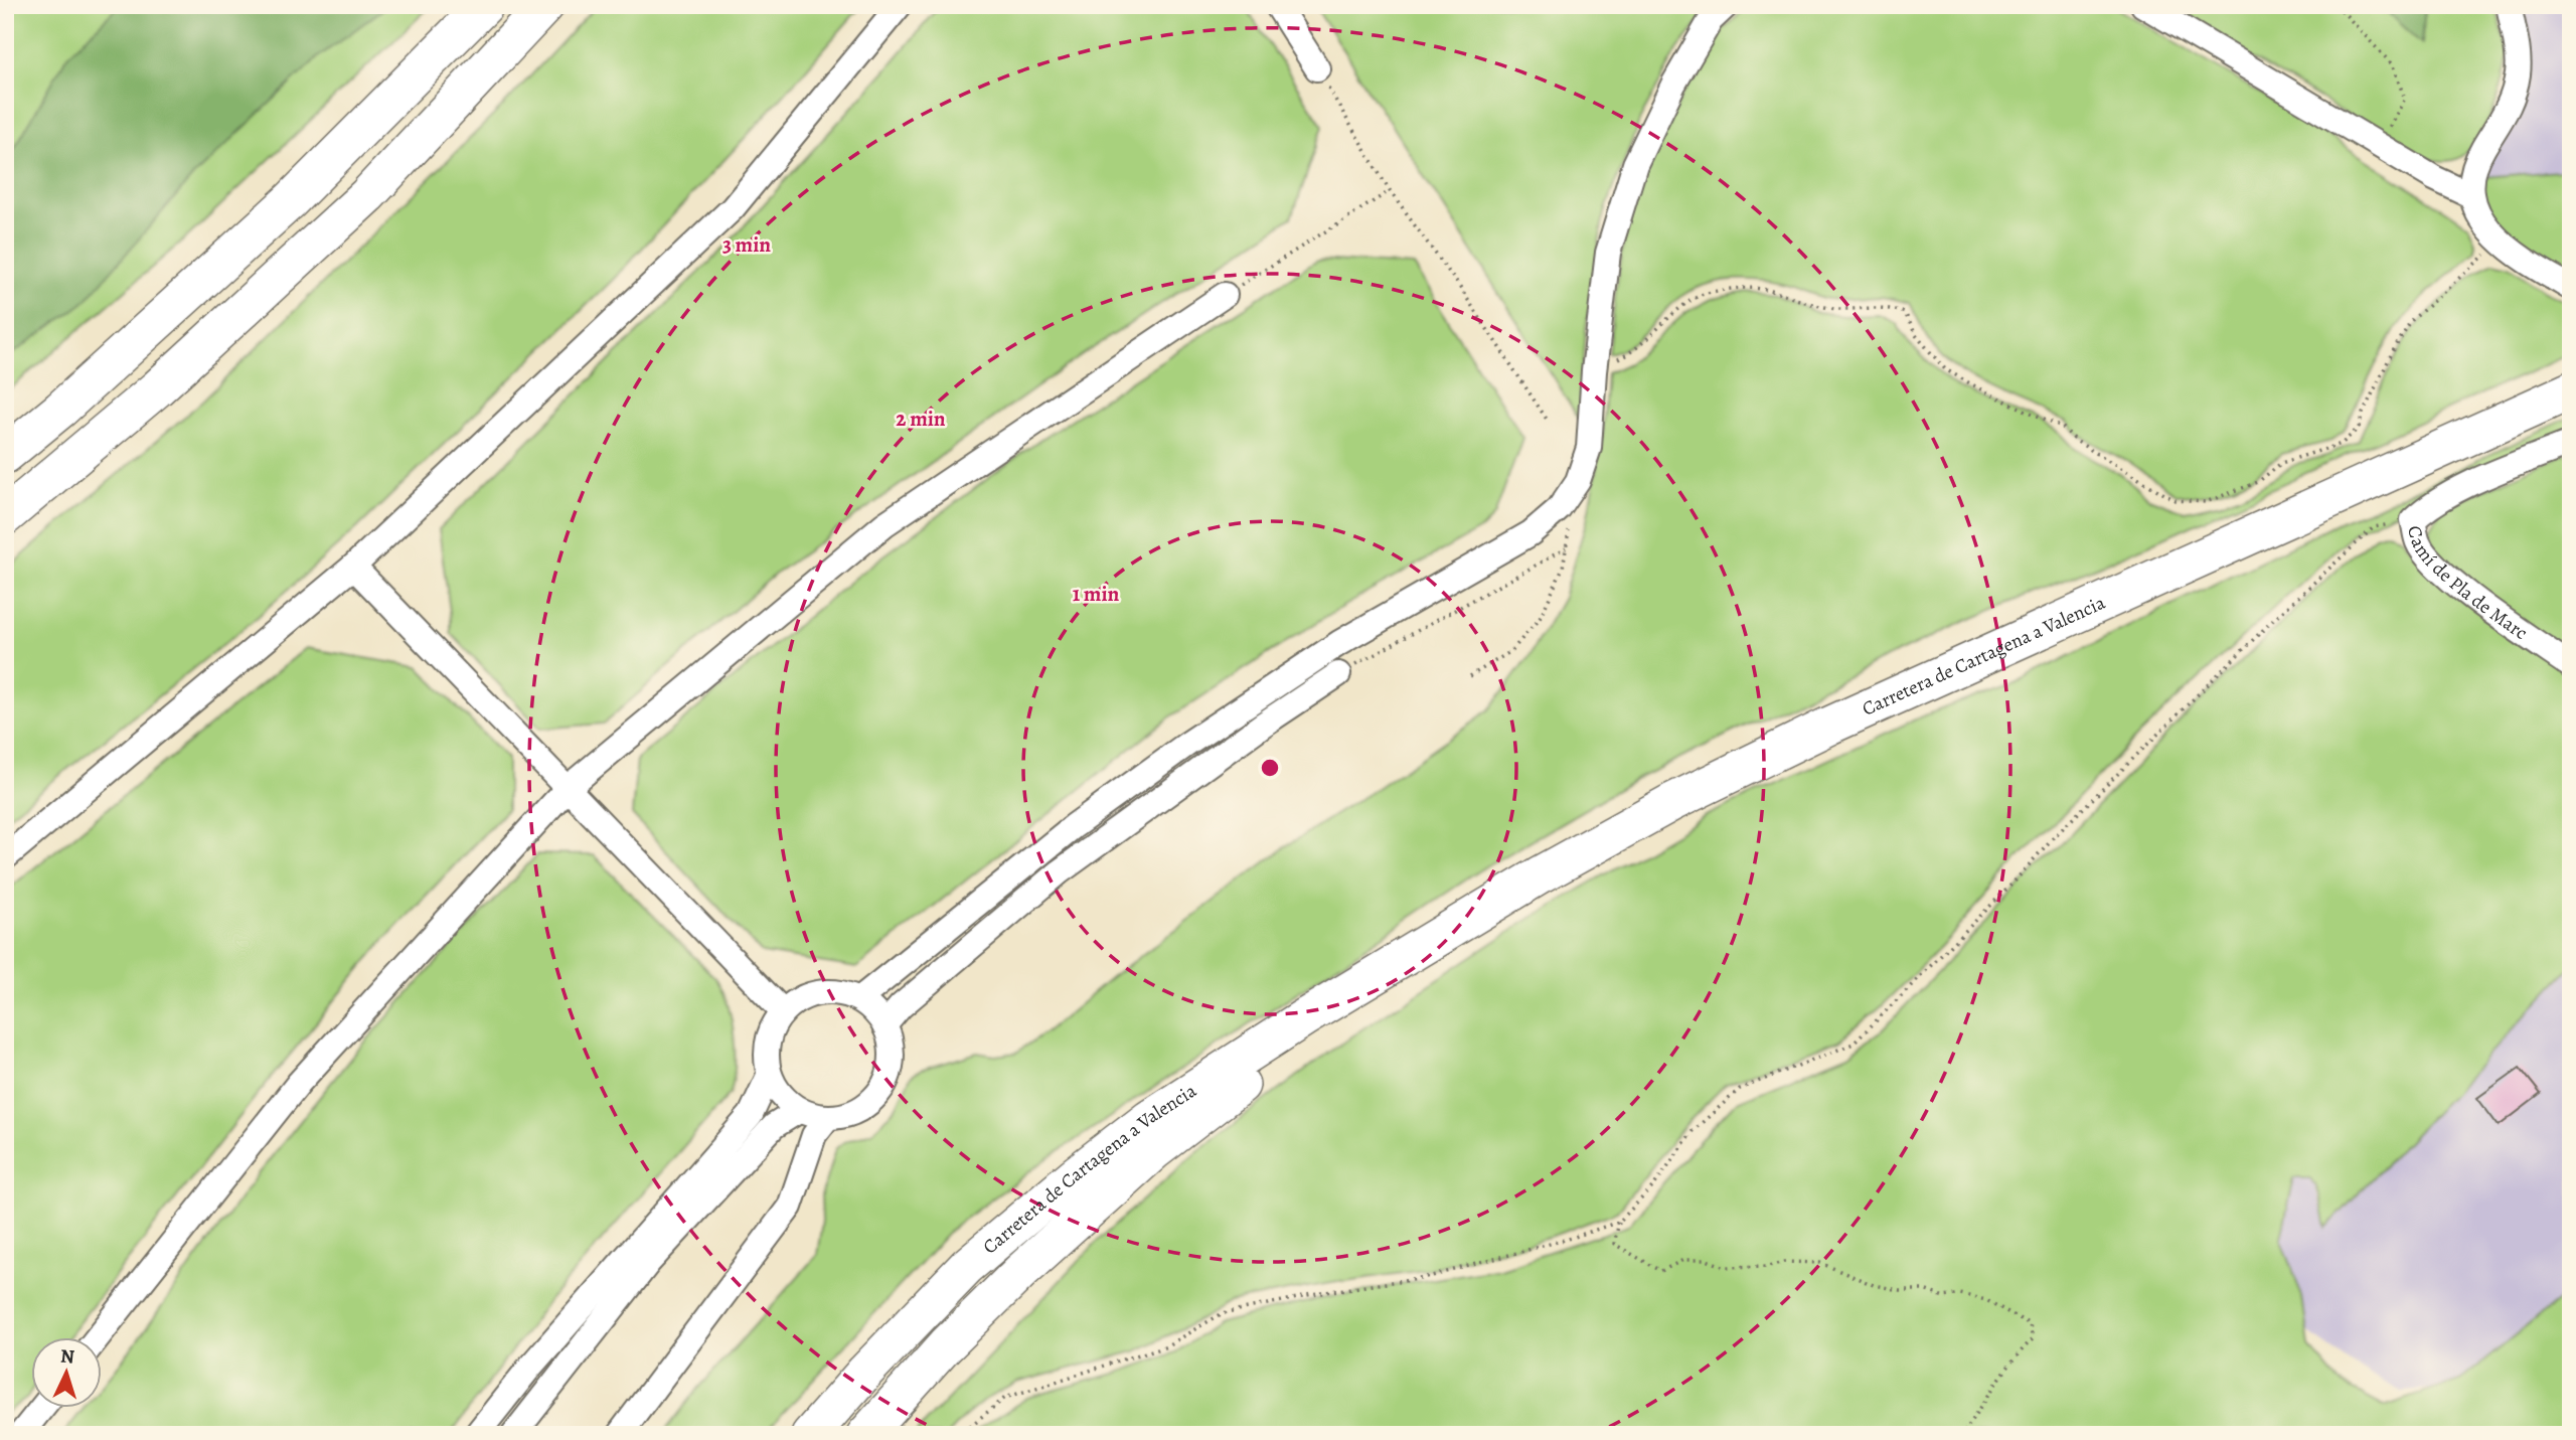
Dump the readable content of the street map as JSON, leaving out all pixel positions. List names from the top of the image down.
{
  "streets": {
    "highway": ["Carretera de Cartagena a Valencia"],
    "lane": ["Camí de Pla de Marc"]
  },
  "north": "top",
  "rings": ["3 min", "2 min", "1 min"]
}
